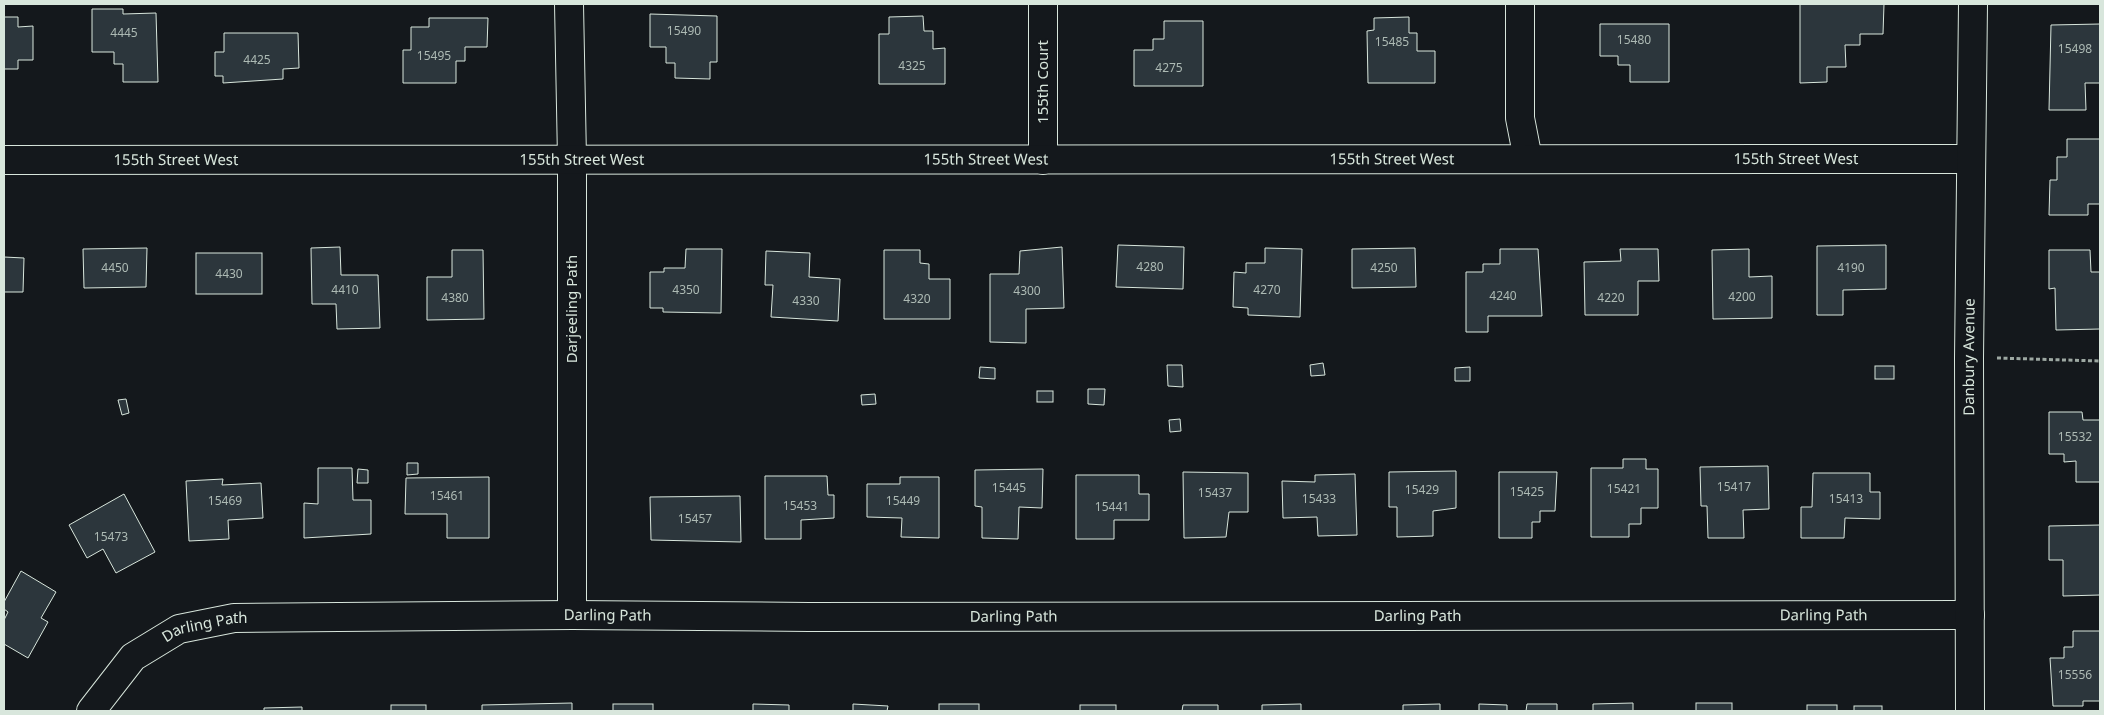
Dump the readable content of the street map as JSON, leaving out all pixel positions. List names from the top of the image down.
{
  "streets": {
    "street": [
      "155th Court",
      "155th Street West",
      "Darjeeling Path",
      "Danbury Avenue",
      "Darling Path"
    ]
  },
  "crossings": [
    ["155th Court", "155th Street West"],
    ["155th Street West", "Darjeeling Path"],
    ["155th Street West", "Danbury Avenue"],
    ["Darjeeling Path", "Darling Path"],
    ["Danbury Avenue", "Darling Path"]
  ],
  "house_numbers": [
    "15490",
    "4445",
    "15480",
    "15485",
    "15498",
    "15495",
    "4425",
    "4325",
    "4275",
    "4280",
    "4450",
    "4250",
    "4190",
    "4430",
    "4410",
    "4350",
    "4270",
    "4300",
    "4240",
    "4200",
    "4380",
    "4220",
    "4320",
    "4330",
    "15532",
    "15417",
    "15445",
    "15421",
    "15429",
    "15425",
    "15437",
    "15461",
    "15433",
    "15413",
    "15469",
    "15449",
    "15453",
    "15441",
    "15457",
    "15473",
    "15556"
  ]
}
